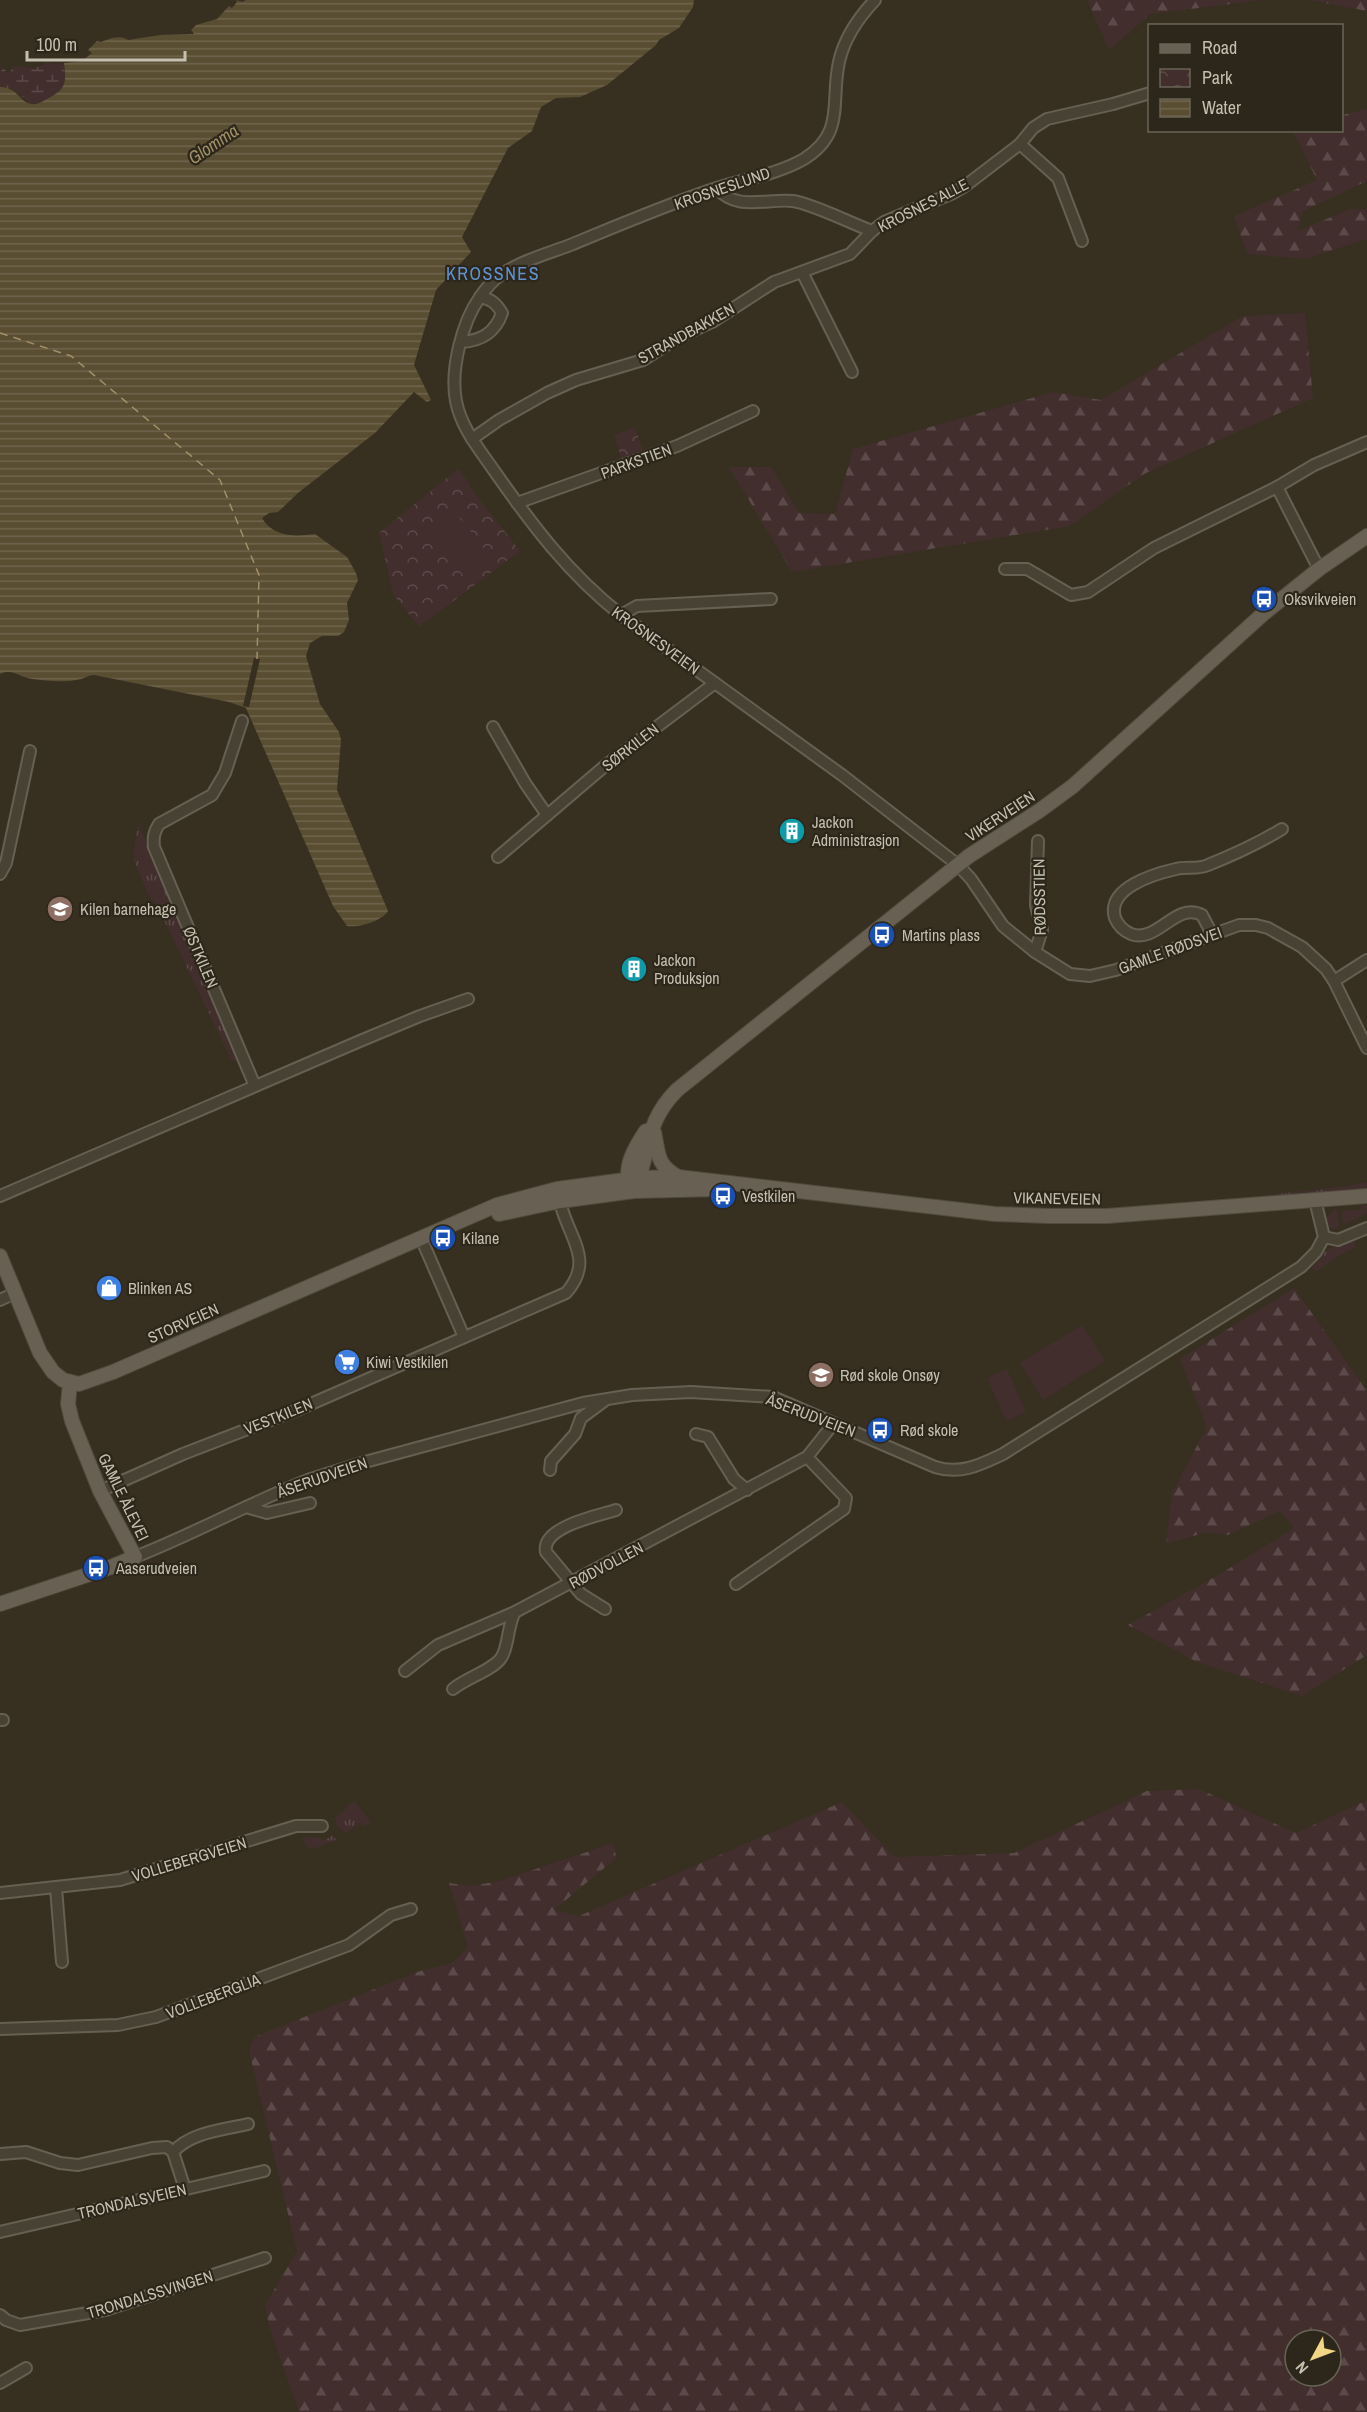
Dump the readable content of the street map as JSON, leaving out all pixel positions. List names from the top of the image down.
{
  "streets": {
    "main road": [
      "VIKERVEIEN",
      "VIKANEVEIEN",
      "STORVEIEN",
      "GAMLE ÅLEVEI"
    ],
    "street": [
      "KROSNESLUND",
      "KROSNES ALLE",
      "STRANDBAKKEN",
      "PARKSTIEN",
      "KROSNESVEIEN",
      "SØRKILEN",
      "RØDSSTIEN",
      "GAMLE RØDSVEI",
      "ØSTKILEN",
      "ÅSERUDVEIEN",
      "VESTKILEN",
      "RØDVOLLEN",
      "VOLLEBERGVEIEN",
      "VOLLEBERGLIA",
      "TRONDALSVEIEN",
      "TRONDALSSVINGEN"
    ]
  },
  "crossings": [
    ["KROSNESLUND", "KROSNES ALLE"],
    ["KROSNESLUND", "KROSNESVEIEN"],
    ["KROSNES ALLE", "STRANDBAKKEN"],
    ["STRANDBAKKEN", "KROSNESVEIEN"],
    ["PARKSTIEN", "KROSNESVEIEN"],
    ["KROSNESVEIEN", "SØRKILEN"],
    ["KROSNESVEIEN", "VIKERVEIEN"],
    ["KROSNESVEIEN", "GAMLE RØDSVEI"],
    ["VIKERVEIEN", "GAMLE RØDSVEI"],
    ["VIKERVEIEN", "VIKANEVEIEN"],
    ["VIKERVEIEN", "STORVEIEN"],
    ["RØDSSTIEN", "GAMLE RØDSVEI"],
    ["VIKANEVEIEN", "STORVEIEN"],
    ["STORVEIEN", "GAMLE ÅLEVEI"],
    ["ÅSERUDVEIEN", "GAMLE ÅLEVEI"],
    ["ÅSERUDVEIEN", "RØDVOLLEN"],
    ["VESTKILEN", "GAMLE ÅLEVEI"]
  ],
  "districts": ["KROSSNES"],
  "water": ["Glomma"],
  "places": {
    "bus stop": [
      "Oksvikveien",
      "Martins plass",
      "Vestkilen",
      "Kilane",
      "Rød skole",
      "Aaserudveien"
    ],
    "building": ["Jackon Administrasjon", "Jackon Produksjon"],
    "school or university": ["Kilen barnehage", "Rød skole Onsøy"],
    "shop": ["Blinken AS"],
    "supermarket": ["Kiwi Vestkilen"]
  },
  "legend": ["Road", "Park", "Water"],
  "scale_bar": "100 m",
  "north": "bottom left"
}
